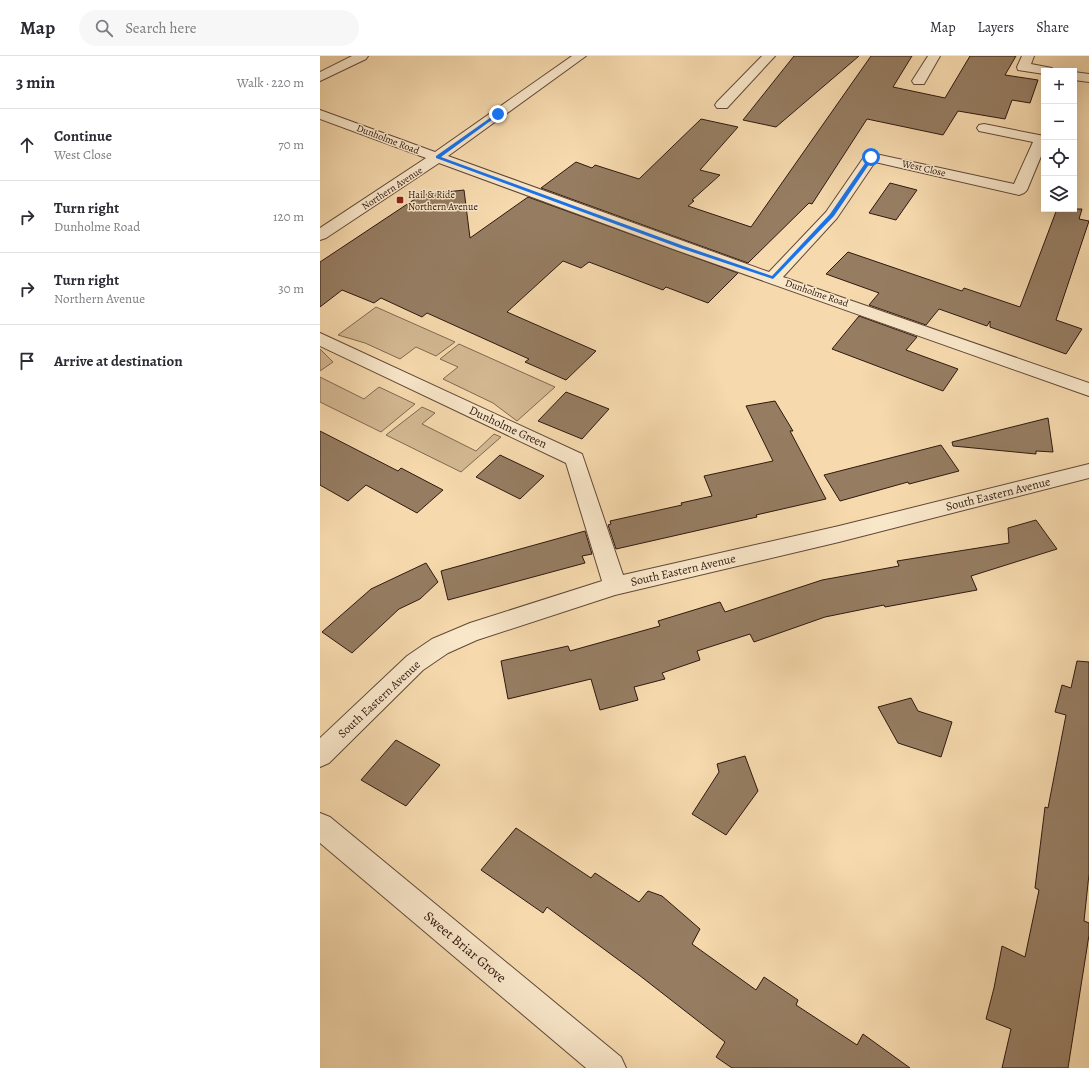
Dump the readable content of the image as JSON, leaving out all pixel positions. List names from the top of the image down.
{
  "streets": {
    "street": [
      "Dunholme Road",
      "West Close",
      "Northern Avenue",
      "Dunholme Green",
      "South Eastern Avenue",
      "Sweet Briar Grove"
    ]
  },
  "crossings": [
    ["Dunholme Road", "West Close"],
    ["Dunholme Road", "Northern Avenue"],
    ["Dunholme Green", "South Eastern Avenue"]
  ],
  "places": {
    "transit": ["Hail & Ride Northern Avenue"]
  },
  "page": {
    "header": "Map",
    "search": "Search here",
    "nav": ["Map", "Layers", "Share"],
    "heading": ["3 min", "Walk · 220 m"],
    "map_buttons": ["+", "−"],
    "list": [
      ["Continue", "West Close", "70 m"],
      ["Turn right", "Dunholme Road", "120 m"],
      ["Turn right", "Northern Avenue", "30 m"],
      "Arrive at destination"
    ]
  }
}
